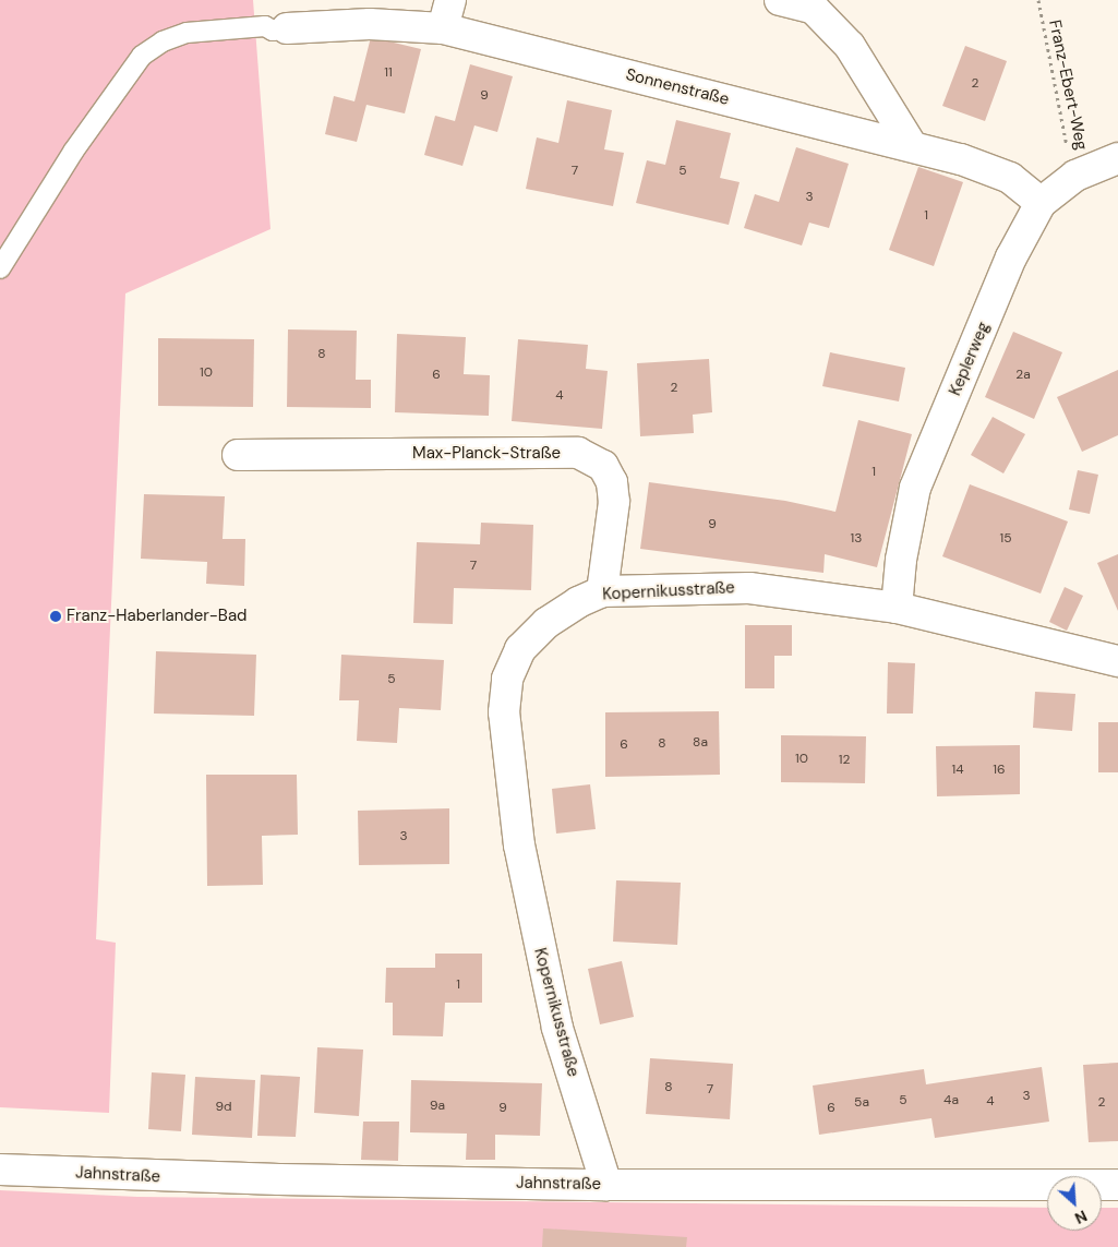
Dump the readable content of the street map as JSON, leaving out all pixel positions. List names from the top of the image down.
{
  "streets": {
    "street": [
      "Sonnenstraße",
      "Keplerweg",
      "Max-Planck-Straße",
      "Kopernikusstraße",
      "Jahnstraße"
    ],
    "path": ["Franz-Ebert-Weg"]
  },
  "crossings": [
    ["Franz-Ebert-Weg", "Keplerweg"],
    ["Sonnenstraße", "Keplerweg"],
    ["Keplerweg", "Kopernikusstraße"],
    ["Max-Planck-Straße", "Kopernikusstraße"],
    ["Kopernikusstraße", "Jahnstraße"]
  ],
  "places": ["Franz-Haberlander-Bad"],
  "house_numbers": [
    "11",
    "2",
    "9",
    "7",
    "5",
    "3",
    "1",
    "8",
    "10",
    "6",
    "2a",
    "2",
    "4",
    "1",
    "9",
    "13",
    "15",
    "7",
    "5",
    "8a",
    "8",
    "6",
    "10",
    "12",
    "14",
    "16",
    "3",
    "1",
    "8",
    "7",
    "3",
    "5",
    "4a",
    "4",
    "5a",
    "2",
    "9a",
    "9d",
    "9",
    "6"
  ],
  "north": "bottom right"
}
